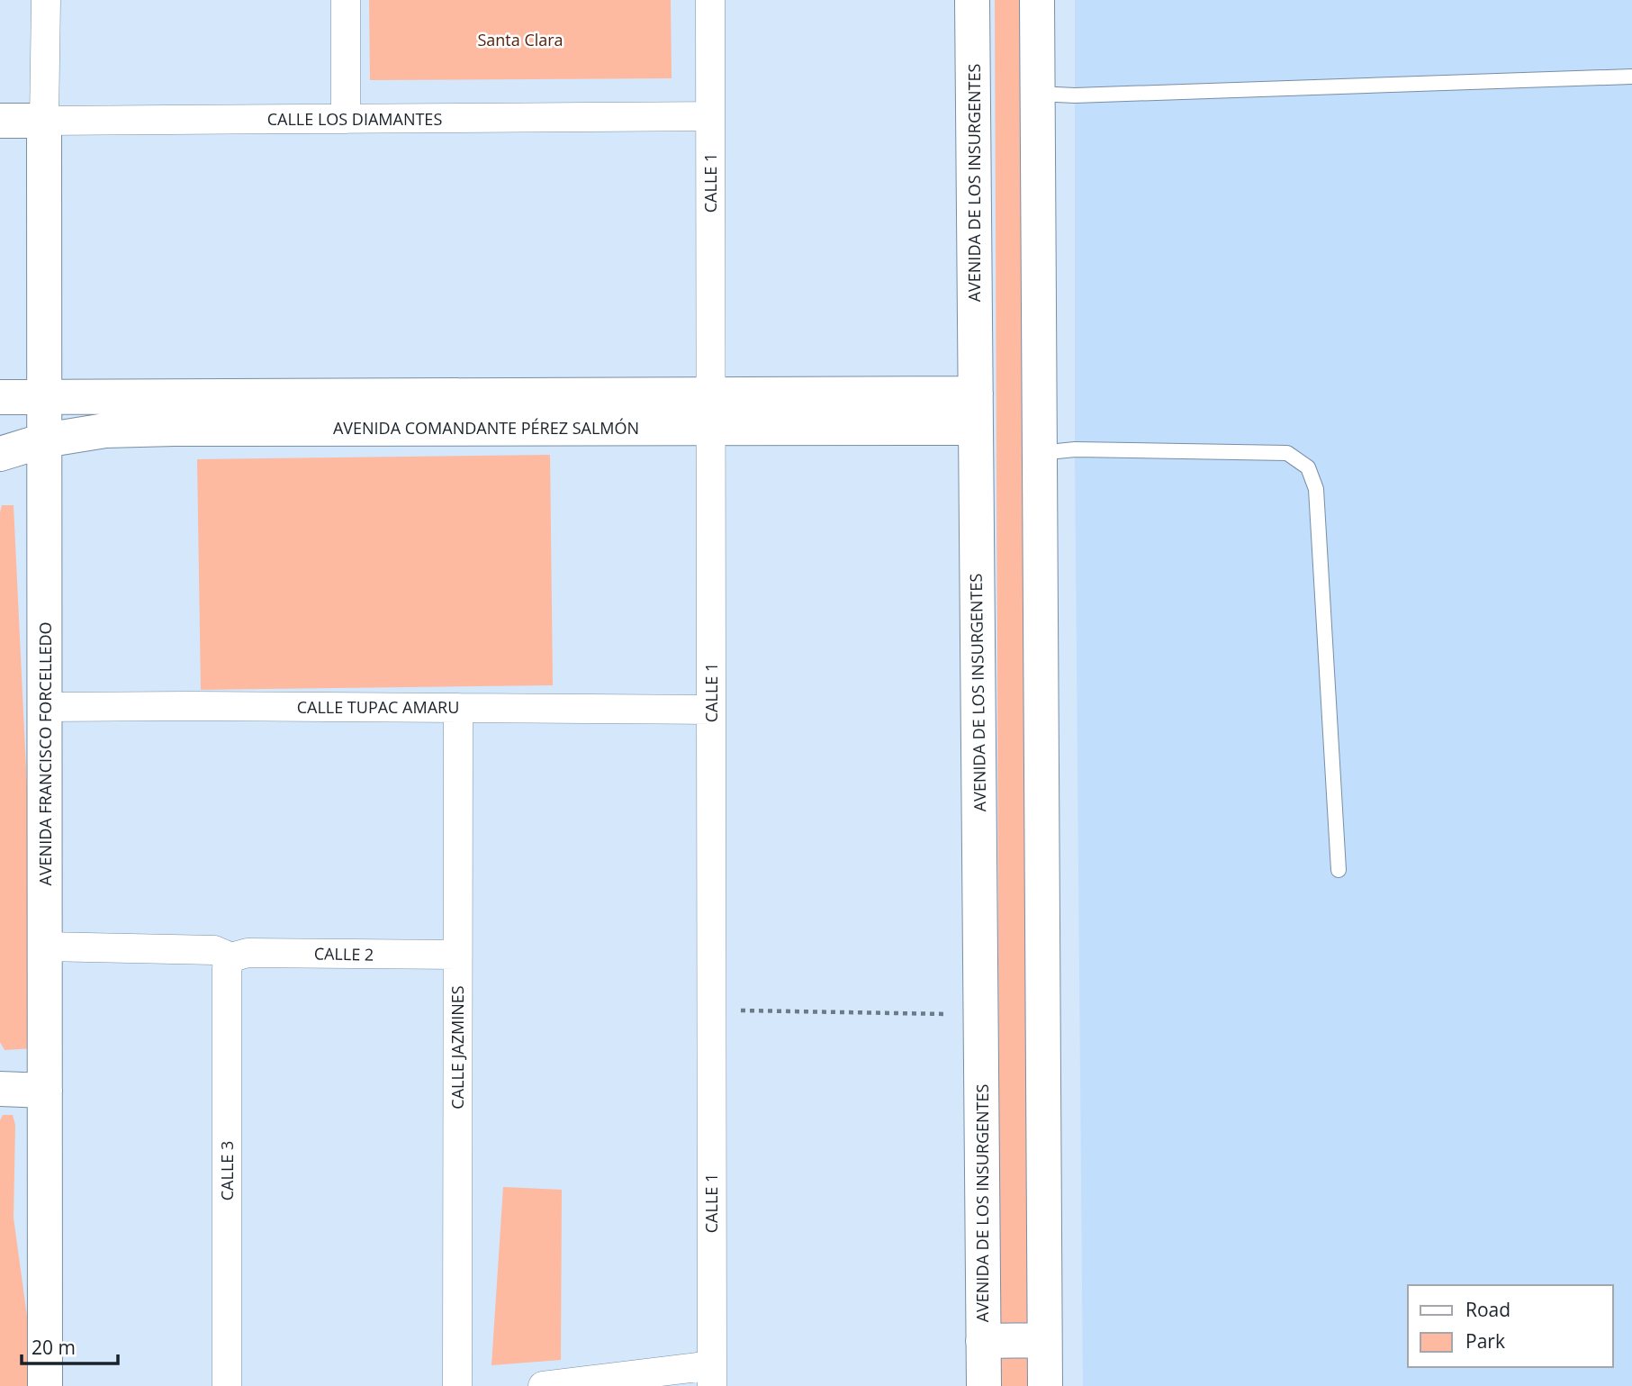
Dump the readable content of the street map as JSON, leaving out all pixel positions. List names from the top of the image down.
{
  "streets": {
    "main road": [
      "CALLE LOS DIAMANTES",
      "AVENIDA DE LOS INSURGENTES",
      "AVENIDA COMANDANTE PÉREZ SALMÓN",
      "AVENIDA FRANCISCO FORCELLEDO"
    ],
    "street": [
      "CALLE 1",
      "CALLE TUPAC AMARU",
      "CALLE 2",
      "CALLE JAZMINES",
      "CALLE 3"
    ]
  },
  "crossings": [
    ["CALLE LOS DIAMANTES", "CALLE 1"],
    ["CALLE LOS DIAMANTES", "AVENIDA FRANCISCO FORCELLEDO"],
    ["CALLE 1", "AVENIDA COMANDANTE PÉREZ SALMÓN"],
    ["CALLE 1", "CALLE TUPAC AMARU"],
    ["AVENIDA DE LOS INSURGENTES", "AVENIDA COMANDANTE PÉREZ SALMÓN"],
    ["AVENIDA COMANDANTE PÉREZ SALMÓN", "AVENIDA FRANCISCO FORCELLEDO"],
    ["CALLE TUPAC AMARU", "AVENIDA FRANCISCO FORCELLEDO"],
    ["CALLE TUPAC AMARU", "CALLE JAZMINES"],
    ["CALLE 2", "CALLE JAZMINES"],
    ["CALLE 2", "CALLE 3"]
  ],
  "parks": ["Santa Clara"],
  "legend": ["Road", "Park"],
  "scale_bar": "20 m"
}
